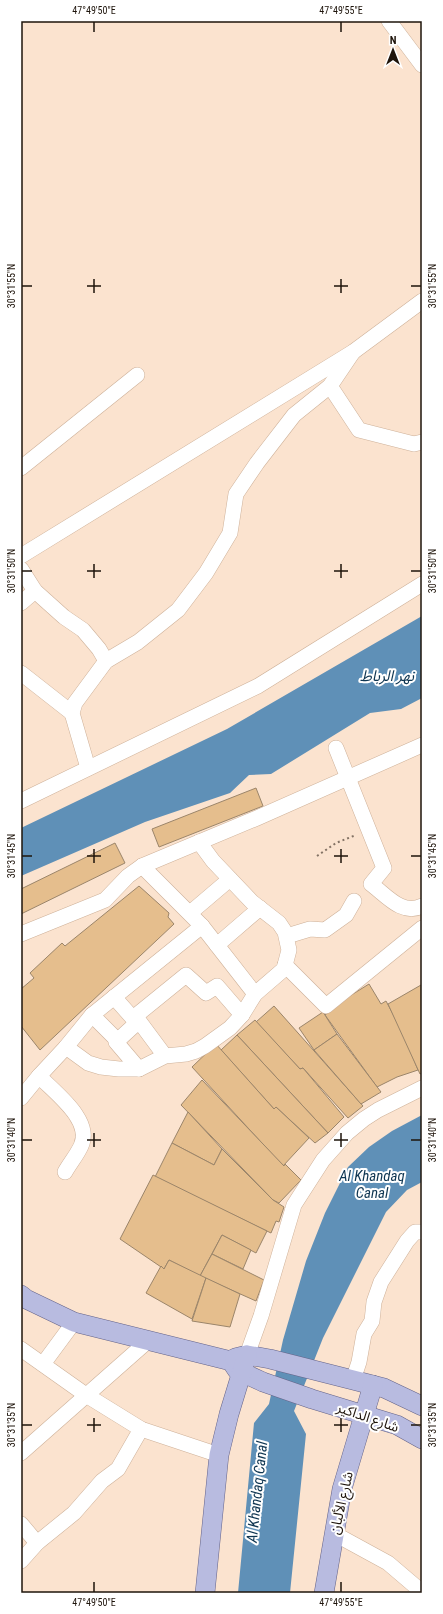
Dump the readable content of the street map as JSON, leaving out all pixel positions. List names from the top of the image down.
{
  "streets": {
    "main road": ["شارع الداكير", "شارع الألبان"]
  },
  "crossings": [
    ["شارع الداكير", "شارع الألبان"]
  ],
  "water": ["نهر الرباط", "Al Khandaq Canal"],
  "north": "top",
  "coordinates": [
    "47°49'50\"E",
    "47°49'55\"E",
    "30°31'55\"N",
    "30°31'50\"N",
    "30°31'45\"N",
    "30°31'40\"N",
    "30°31'35\"N"
  ]
}
